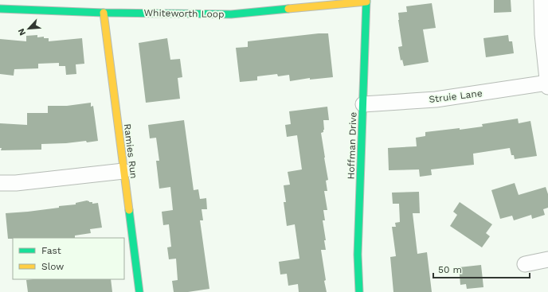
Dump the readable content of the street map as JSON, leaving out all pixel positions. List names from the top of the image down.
{
  "streets": {
    "street": [
      "Whiteworth Loop",
      "Struie Lane",
      "Hoffman Drive",
      "Ramies Run"
    ]
  },
  "crossings": [
    ["Whiteworth Loop", "Hoffman Drive"],
    ["Whiteworth Loop", "Ramies Run"],
    ["Struie Lane", "Hoffman Drive"]
  ],
  "legend": ["Fast", "Slow"],
  "scale_bar": "50 m",
  "north": "bottom left"
}
